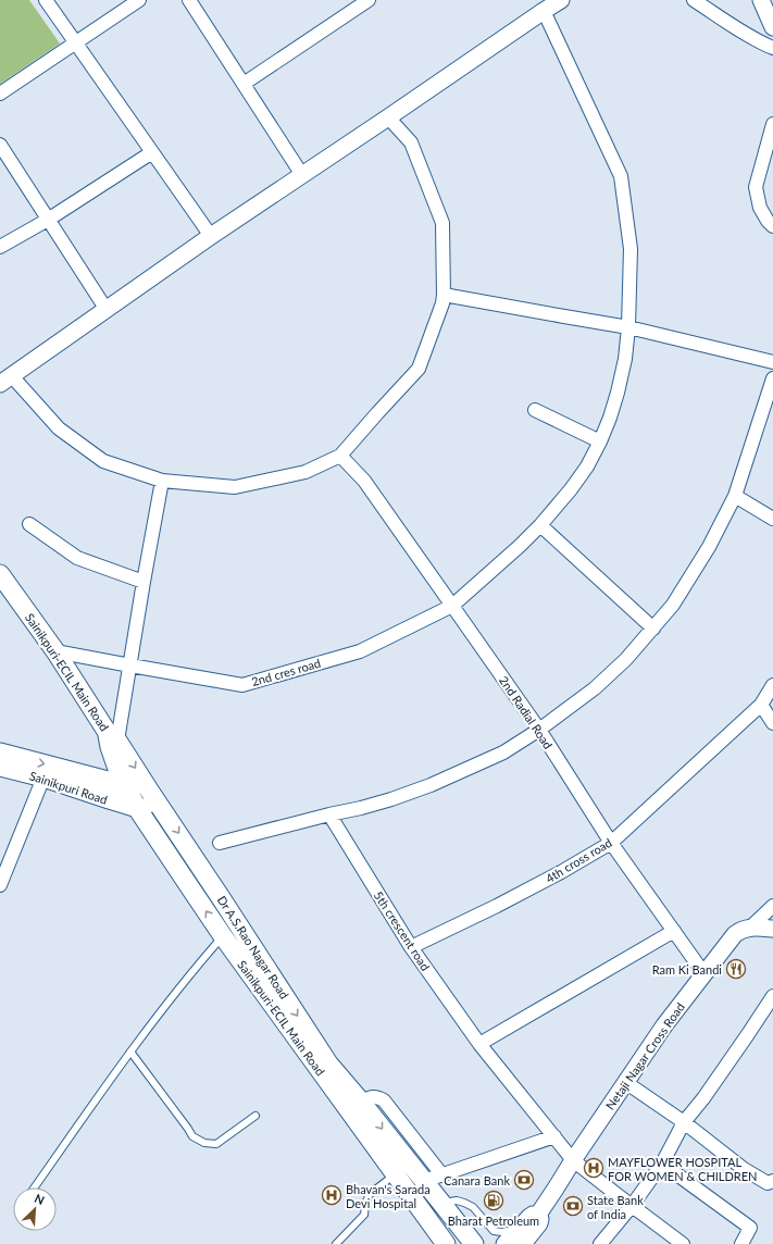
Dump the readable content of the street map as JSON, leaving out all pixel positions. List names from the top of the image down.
{
  "streets": {
    "main road": ["Sainikpuri-ECIL Main Road", "Sainikpuri Road", "Dr A.S.Rao Nagar Road"],
    "street": [
      "2nd cres road",
      "2nd Radial Road",
      "4th cross road",
      "5th crescent road",
      "Netaji Nagar Cross Road"
    ]
  },
  "crossings": [
    ["Sainikpuri-ECIL Main Road", "2nd cres road"],
    ["Sainikpuri-ECIL Main Road", "Sainikpuri Road"],
    ["Sainikpuri-ECIL Main Road", "Dr A.S.Rao Nagar Road"],
    ["2nd cres road", "2nd Radial Road"],
    ["2nd Radial Road", "4th cross road"],
    ["2nd Radial Road", "Netaji Nagar Cross Road"],
    ["Sainikpuri Road", "Dr A.S.Rao Nagar Road"],
    ["4th cross road", "5th crescent road"],
    ["5th crescent road", "Netaji Nagar Cross Road"]
  ],
  "one_way": ["Dr A.S.Rao Nagar Road"],
  "places": {
    "restaurant": ["Ram Ki Bandi"],
    "hospital": ["MAYFLOWER HOSPITAL FOR WOMEN & CHILDREN", "Bhavan's Sarada Devi Hospital"],
    "bank": ["Canara Bank", "State Bank of India"],
    "fuel station": ["Bharat Petroleum"]
  },
  "north": "top right"
}
